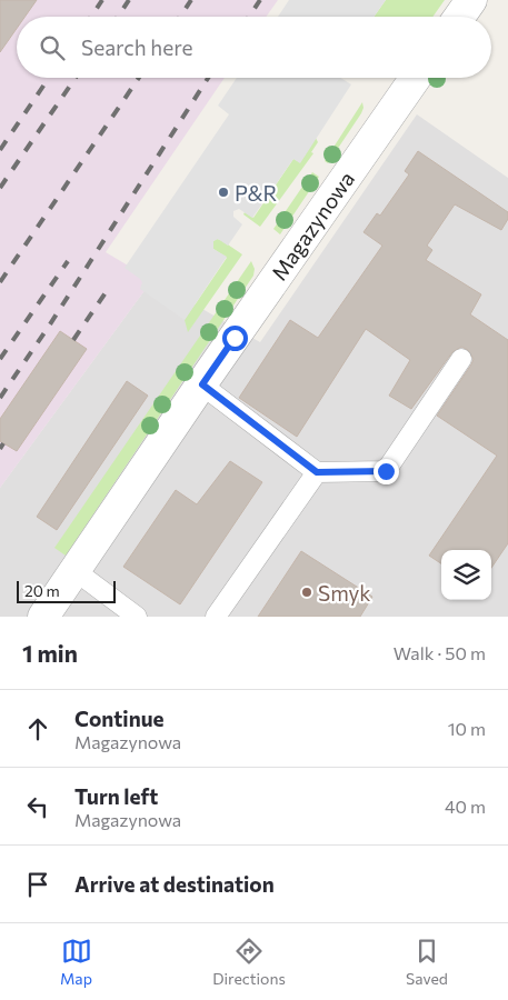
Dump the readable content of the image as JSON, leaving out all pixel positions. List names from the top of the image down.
{
  "streets": {
    "street": ["Magazynowa"]
  },
  "places": ["P&R", "Smyk"],
  "scale_bar": "20 m",
  "page": {
    "search": "Search here",
    "scale": "20 m",
    "heading": ["1 min", "Walk · 50 m"],
    "list": [
      ["Continue", "Magazynowa", "10 m"],
      ["Turn left", "Magazynowa", "40 m"],
      "Arrive at destination"
    ],
    "nav": ["Map", "Directions", "Saved"]
  }
}
